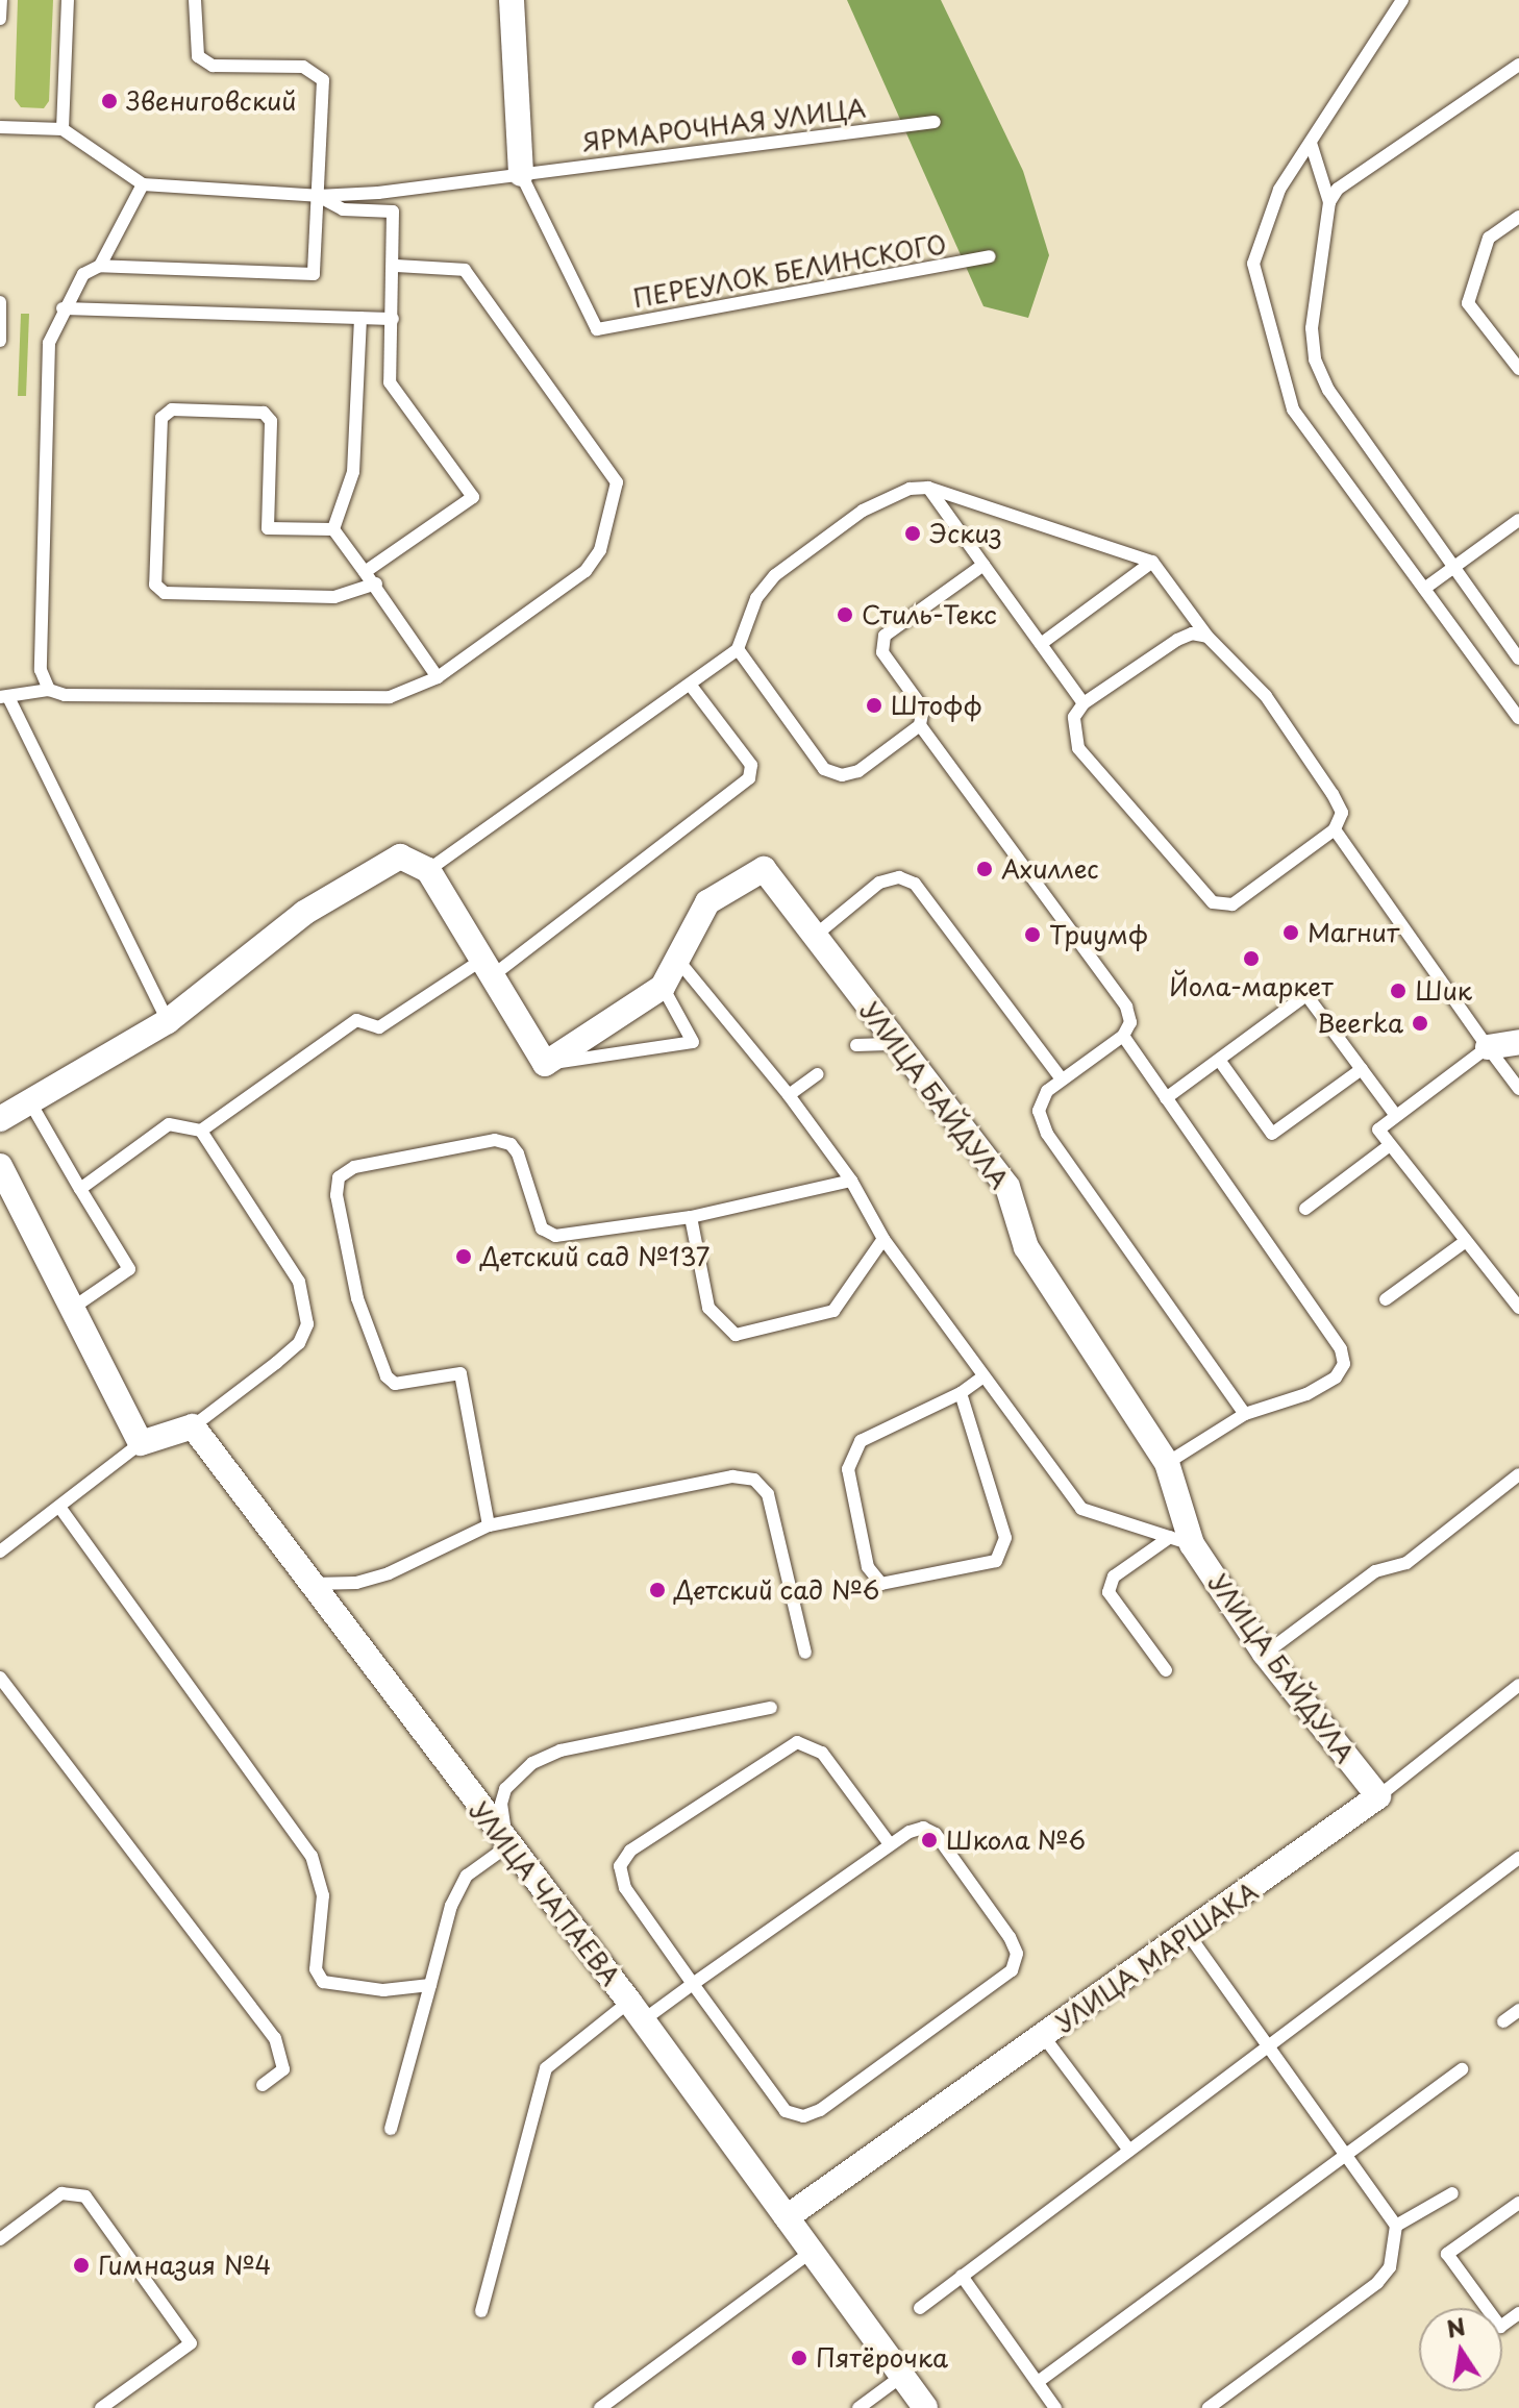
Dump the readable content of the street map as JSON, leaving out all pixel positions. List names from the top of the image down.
{
  "streets": {
    "street": ["УЛИЦА БАЙДУЛА", "УЛИЦА ЧАПАЕВА", "УЛИЦА МАРШАКА"],
    "lane": ["ЯРМАРОЧНАЯ УЛИЦА", "ПЕРЕУЛОК БЕЛИНСКОГО"]
  },
  "crossings": [
    ["ЯРМАРОЧНАЯ УЛИЦА", "ПЕРЕУЛОК БЕЛИНСКОГО"],
    ["УЛИЦА БАЙДУЛА", "УЛИЦА МАРШАКА"],
    ["УЛИЦА ЧАПАЕВА", "УЛИЦА МАРШАКА"]
  ],
  "places": [
    "Звениговский",
    "Эскиз",
    "Стиль-Текс",
    "Штофф",
    "Ахиллес",
    "Магнит",
    "Триумф",
    "Йола-маркет",
    "Шик",
    "Beerka",
    "Детский сад №137",
    "Детский сад №6",
    "Школа №6",
    "Гимназия №4",
    "Пятёрочка"
  ],
  "north": "top"
}
